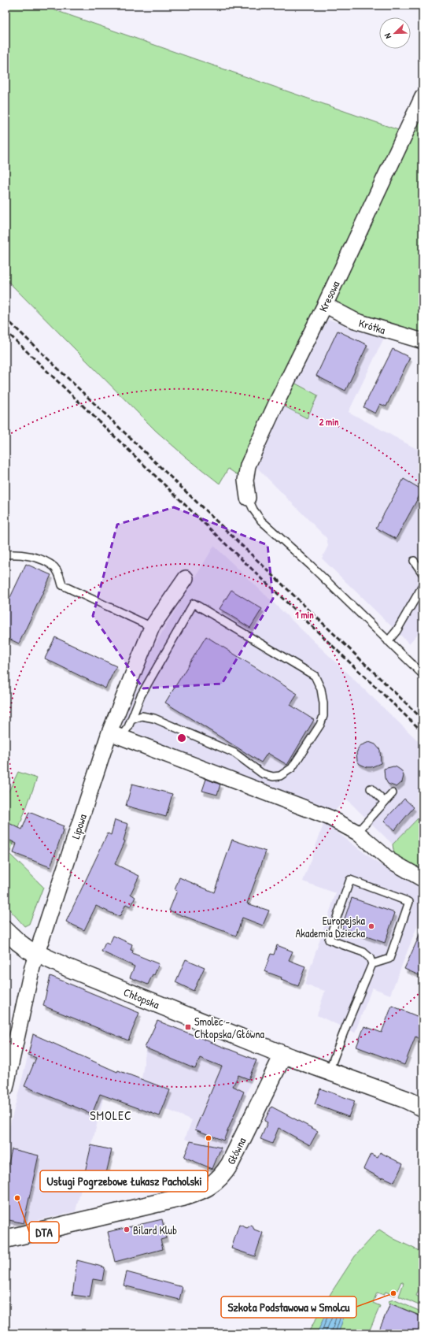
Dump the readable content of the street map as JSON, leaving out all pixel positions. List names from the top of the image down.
{
  "streets": {
    "street": [
      "Kresowa",
      "Krótka",
      "Lipowa",
      "Chłopska",
      "Główna"
    ]
  },
  "crossings": [
    ["Kresowa", "Krótka"],
    ["Lipowa", "Chłopska"],
    ["Chłopska", "Główna"]
  ],
  "districts": ["SMOLEC"],
  "places": {
    "other": [
      "Europejska Akademia Dziecka",
      "Usługi Pogrzebowe Łukasz Pacholski",
      "DTA",
      "Bilard Klub",
      "Szkoła Podstawowa w Smolcu"
    ],
    "transit": ["Smolec - Chłopska/Główna"]
  },
  "north": "bottom left",
  "rings": ["2 min", "1 min"]
}
